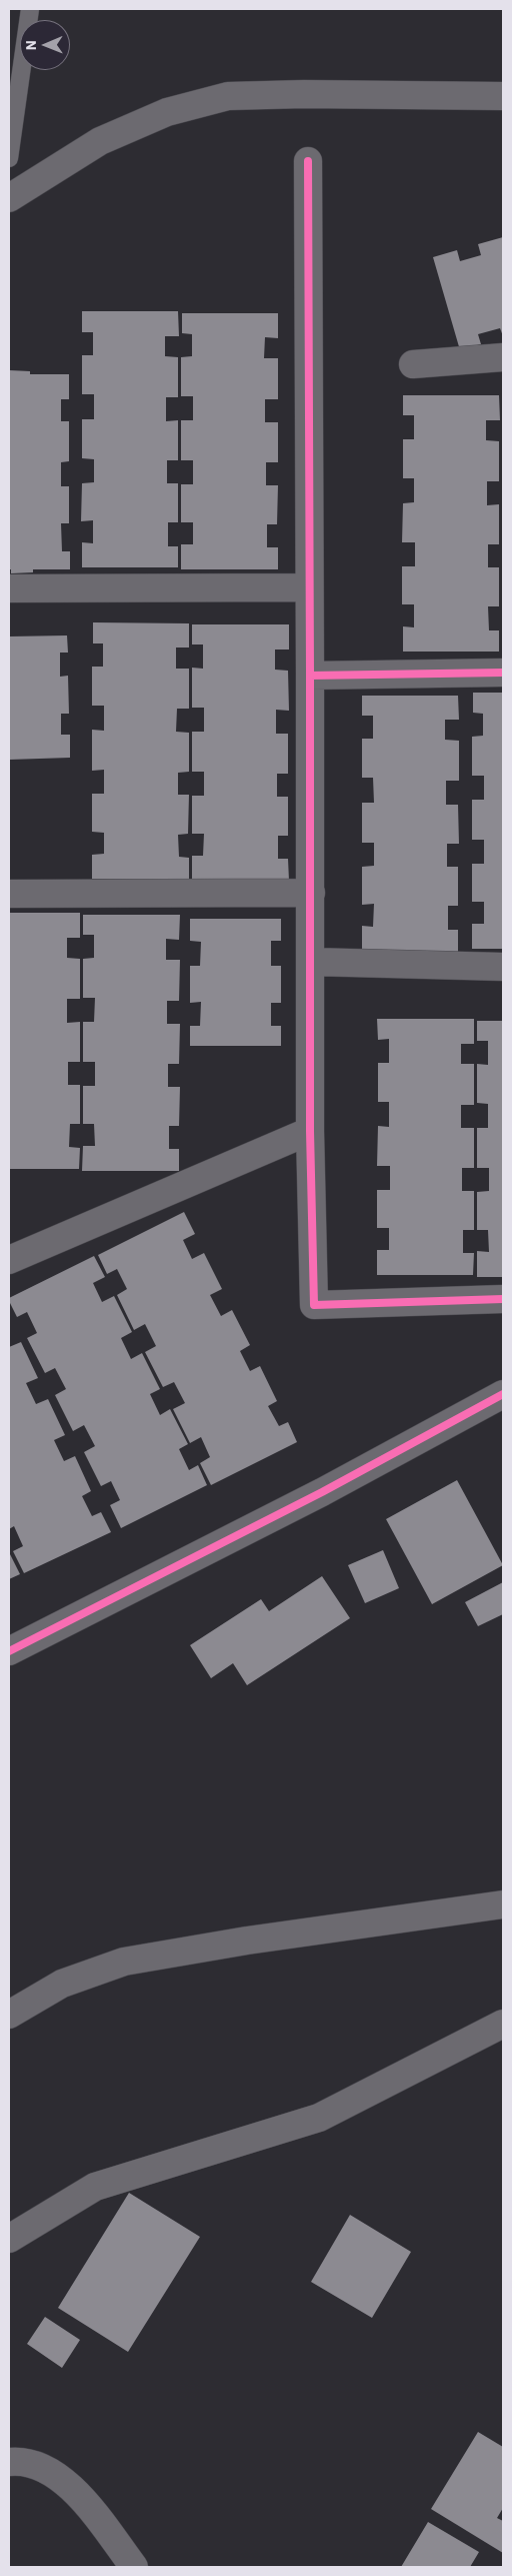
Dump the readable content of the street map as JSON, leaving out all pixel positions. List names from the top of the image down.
{
  "north": "left"
}
